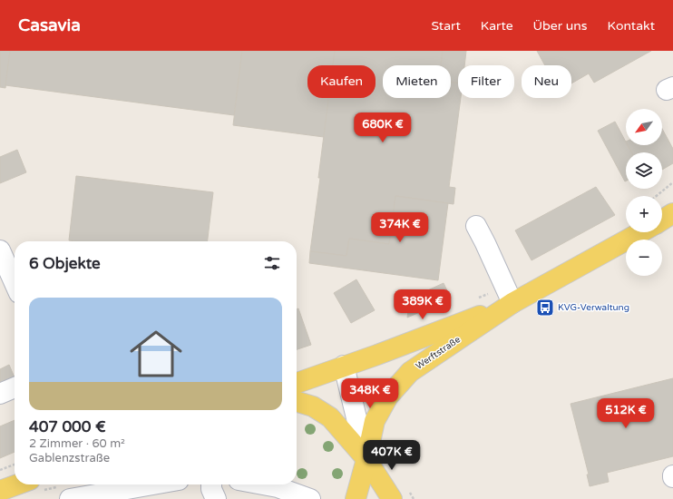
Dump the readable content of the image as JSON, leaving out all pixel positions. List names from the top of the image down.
{
  "streets": {
    "main road": ["Werftstraße"]
  },
  "places": {
    "bus stop": ["KVG-Verwaltung"]
  },
  "north": "bottom left",
  "page": {
    "header": "Casavia",
    "nav": [
      "Start",
      "Karte",
      "Über uns",
      "Kontakt"
    ],
    "chip": [
      "Kaufen",
      "Mieten",
      "Filter",
      "Neu"
    ],
    "map_buttons": ["+", "−"],
    "price": [
      "680K €",
      "374K €",
      "389K €",
      "348K €",
      "512K €",
      "407K €"
    ],
    "heading": "6 Objekte",
    "list": [
      {
        "name": "407 000 €",
        "note": "2 Zimmer · 60 m² · Gablenzstraße"
      }
    ]
  }
}
